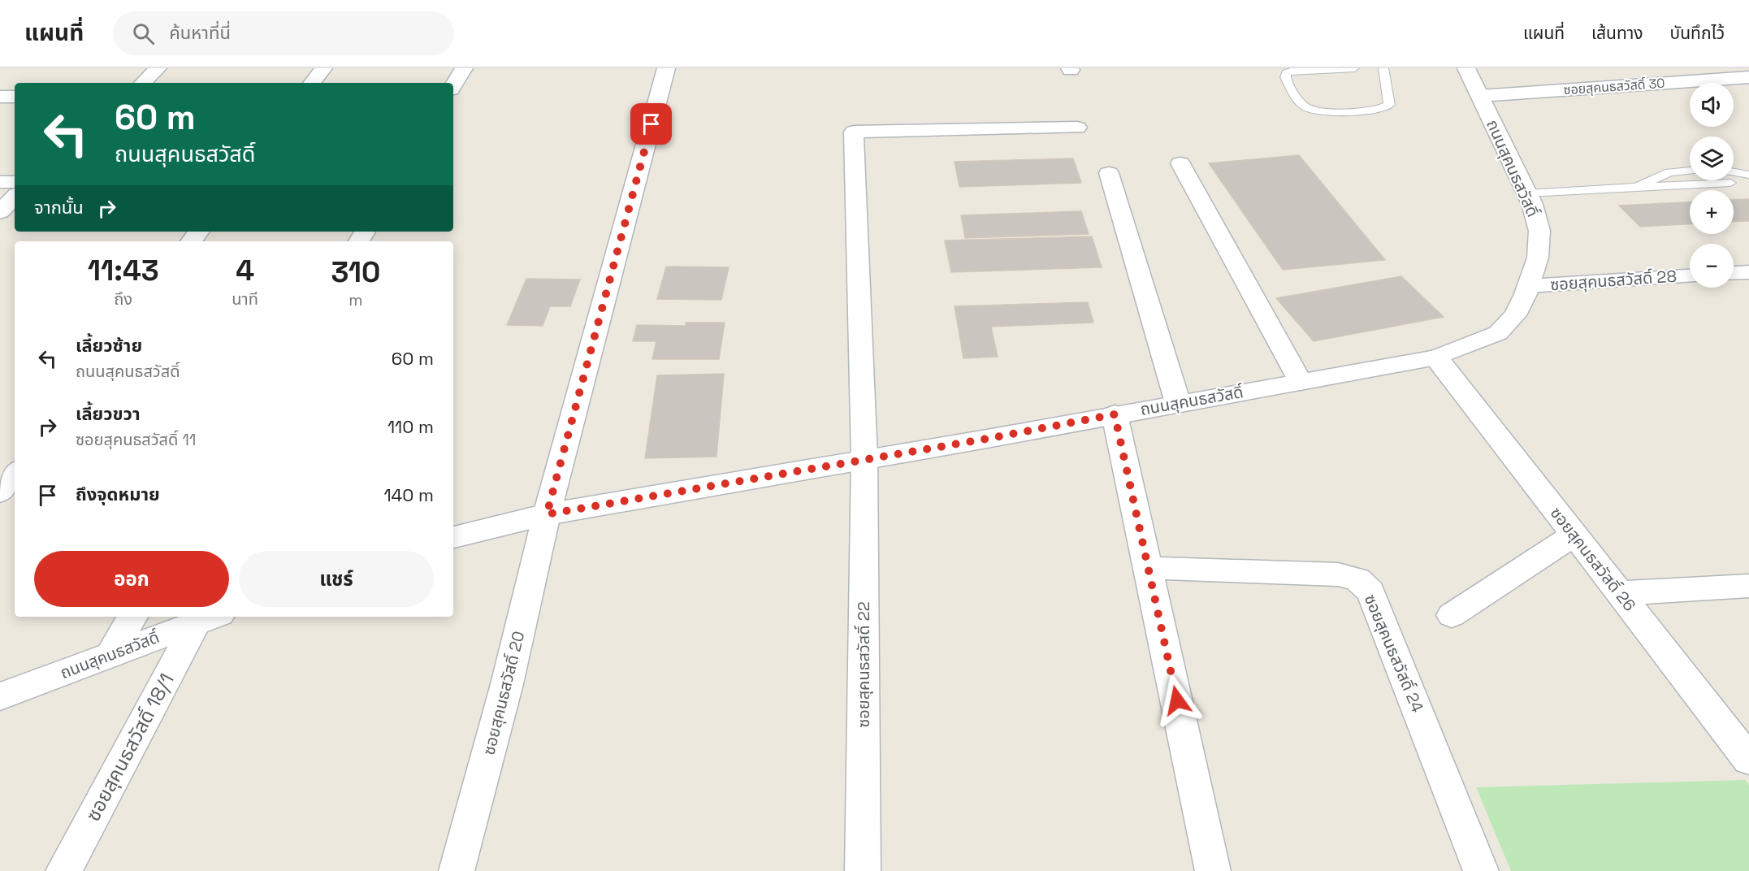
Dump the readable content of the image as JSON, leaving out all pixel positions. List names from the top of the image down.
{
  "streets": {
    "street": [
      "ซอยสุคนธสวัสดิ์ 30",
      "ถนนสุคนธสวัสดิ์",
      "ซอยสุคนธสวัสดิ์ 28",
      "ซอยสุคนธสวัสดิ์ 26",
      "ซอยสุคนธสวัสดิ์ 24",
      "ซอยสุคนธสวัสดิ์ 22",
      "ซอยสุคนธสวัสดิ์ 20",
      "ซอยสุคนธสวัสดิ์ 18/1"
    ]
  },
  "crossings": [
    ["ซอยสุคนธสวัสดิ์ 30", "ถนนสุคนธสวัสดิ์"],
    ["ถนนสุคนธสวัสดิ์", "ซอยสุคนธสวัสดิ์ 28"],
    ["ถนนสุคนธสวัสดิ์", "ซอยสุคนธสวัสดิ์ 26"],
    ["ถนนสุคนธสวัสดิ์", "ซอยสุคนธสวัสดิ์ 22"],
    ["ถนนสุคนธสวัสดิ์", "ซอยสุคนธสวัสดิ์ 20"],
    ["ถนนสุคนธสวัสดิ์", "ซอยสุคนธสวัสดิ์ 18/1"]
  ],
  "page": {
    "header": "แผนที่",
    "search": "ค้นหาที่นี่",
    "nav": ["แผนที่", "เส้นทาง", "บันทึกไว้"],
    "map_buttons": ["+", "−"],
    "turn": ["60 m", "ถนนสุคนธสวัสดิ์"],
    "then": "จากนั้น",
    "eta": [
      "11:43",
      "ถึง",
      "4",
      "นาที",
      "310",
      "m"
    ],
    "list": [
      {
        "name": "เลี้ยวซ้าย",
        "note": "ถนนสุคนธสวัสดิ์",
        "value": "60 m"
      },
      {
        "name": "เลี้ยวขวา",
        "note": "ซอยสุคนธสวัสดิ์ 11",
        "value": "110 m"
      },
      {
        "name": "ถึงจุดหมาย",
        "value": "140 m"
      }
    ],
    "buttons": ["ออก", "แชร์"]
  }
}
